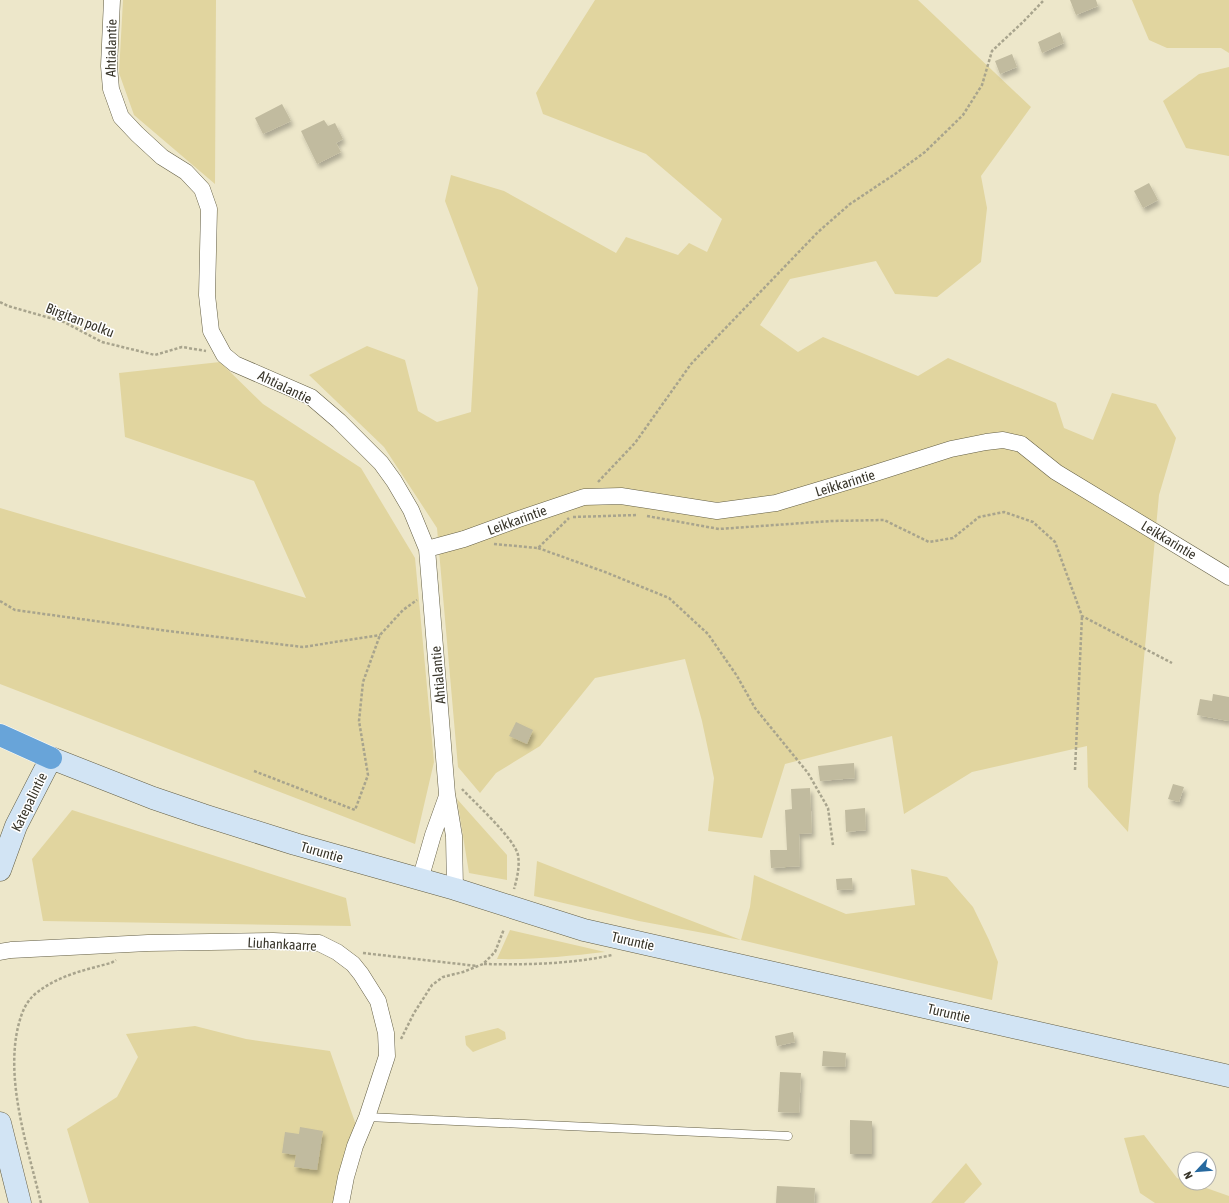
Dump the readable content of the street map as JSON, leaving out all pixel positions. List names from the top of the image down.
{
  "streets": {
    "main road": ["Katepalintie", "Turuntie"],
    "street": ["Ahtialantie", "Leikkarintie", "Liuhankaarre"],
    "path": ["Birgitan polku"]
  },
  "crossings": [
    ["Ahtialantie", "Birgitan polku"],
    ["Ahtialantie", "Leikkarintie"],
    ["Ahtialantie", "Turuntie"],
    ["Katepalintie", "Turuntie"]
  ],
  "north": "bottom left"
}
